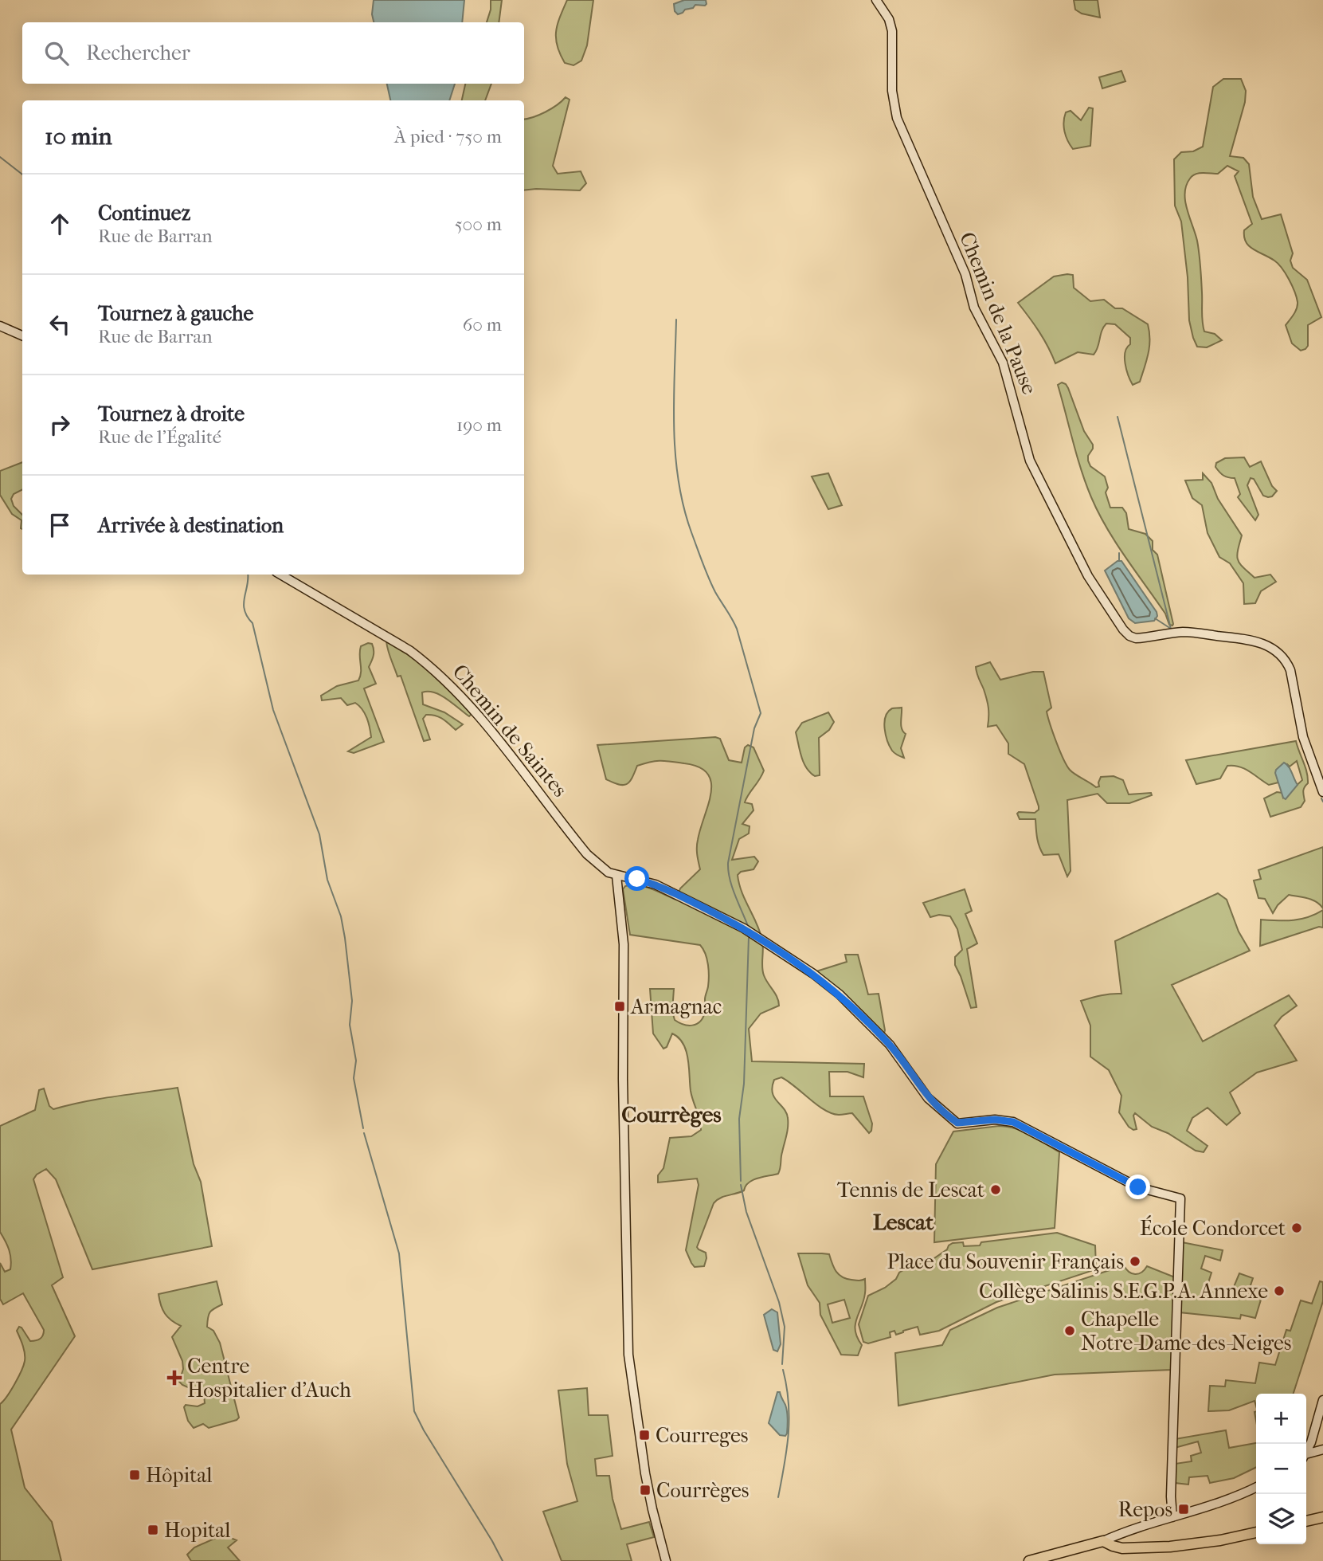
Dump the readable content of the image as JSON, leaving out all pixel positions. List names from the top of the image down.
{
  "streets": {
    "street": ["Chemin de la Pause", "Chemin de Saintes"]
  },
  "districts": ["Courrèges", "Lescat"],
  "places": {
    "transit": [
      "Armagnac",
      "Courreges",
      "Hôpital",
      "Courrèges",
      "Repos",
      "Hopital"
    ],
    "other": [
      "Tennis de Lescat",
      "École Condorcet",
      "Place du Souvenir Français",
      "Collège Salinis S.E.G.P.A. Annexe",
      "Chapelle Notre-Dame-des-Neiges"
    ],
    "health": ["Centre Hospitalier d'Auch"]
  },
  "page": {
    "search": "Rechercher",
    "heading": ["10 min", "À pied · 750 m"],
    "list": [
      ["Continuez", "Rue de Barran", "500 m"],
      ["Tournez à gauche", "Rue de Barran", "60 m"],
      ["Tournez à droite", "Rue de l'Égalité", "190 m"],
      "Arrivée à destination"
    ],
    "map_buttons": ["+", "−"]
  }
}
